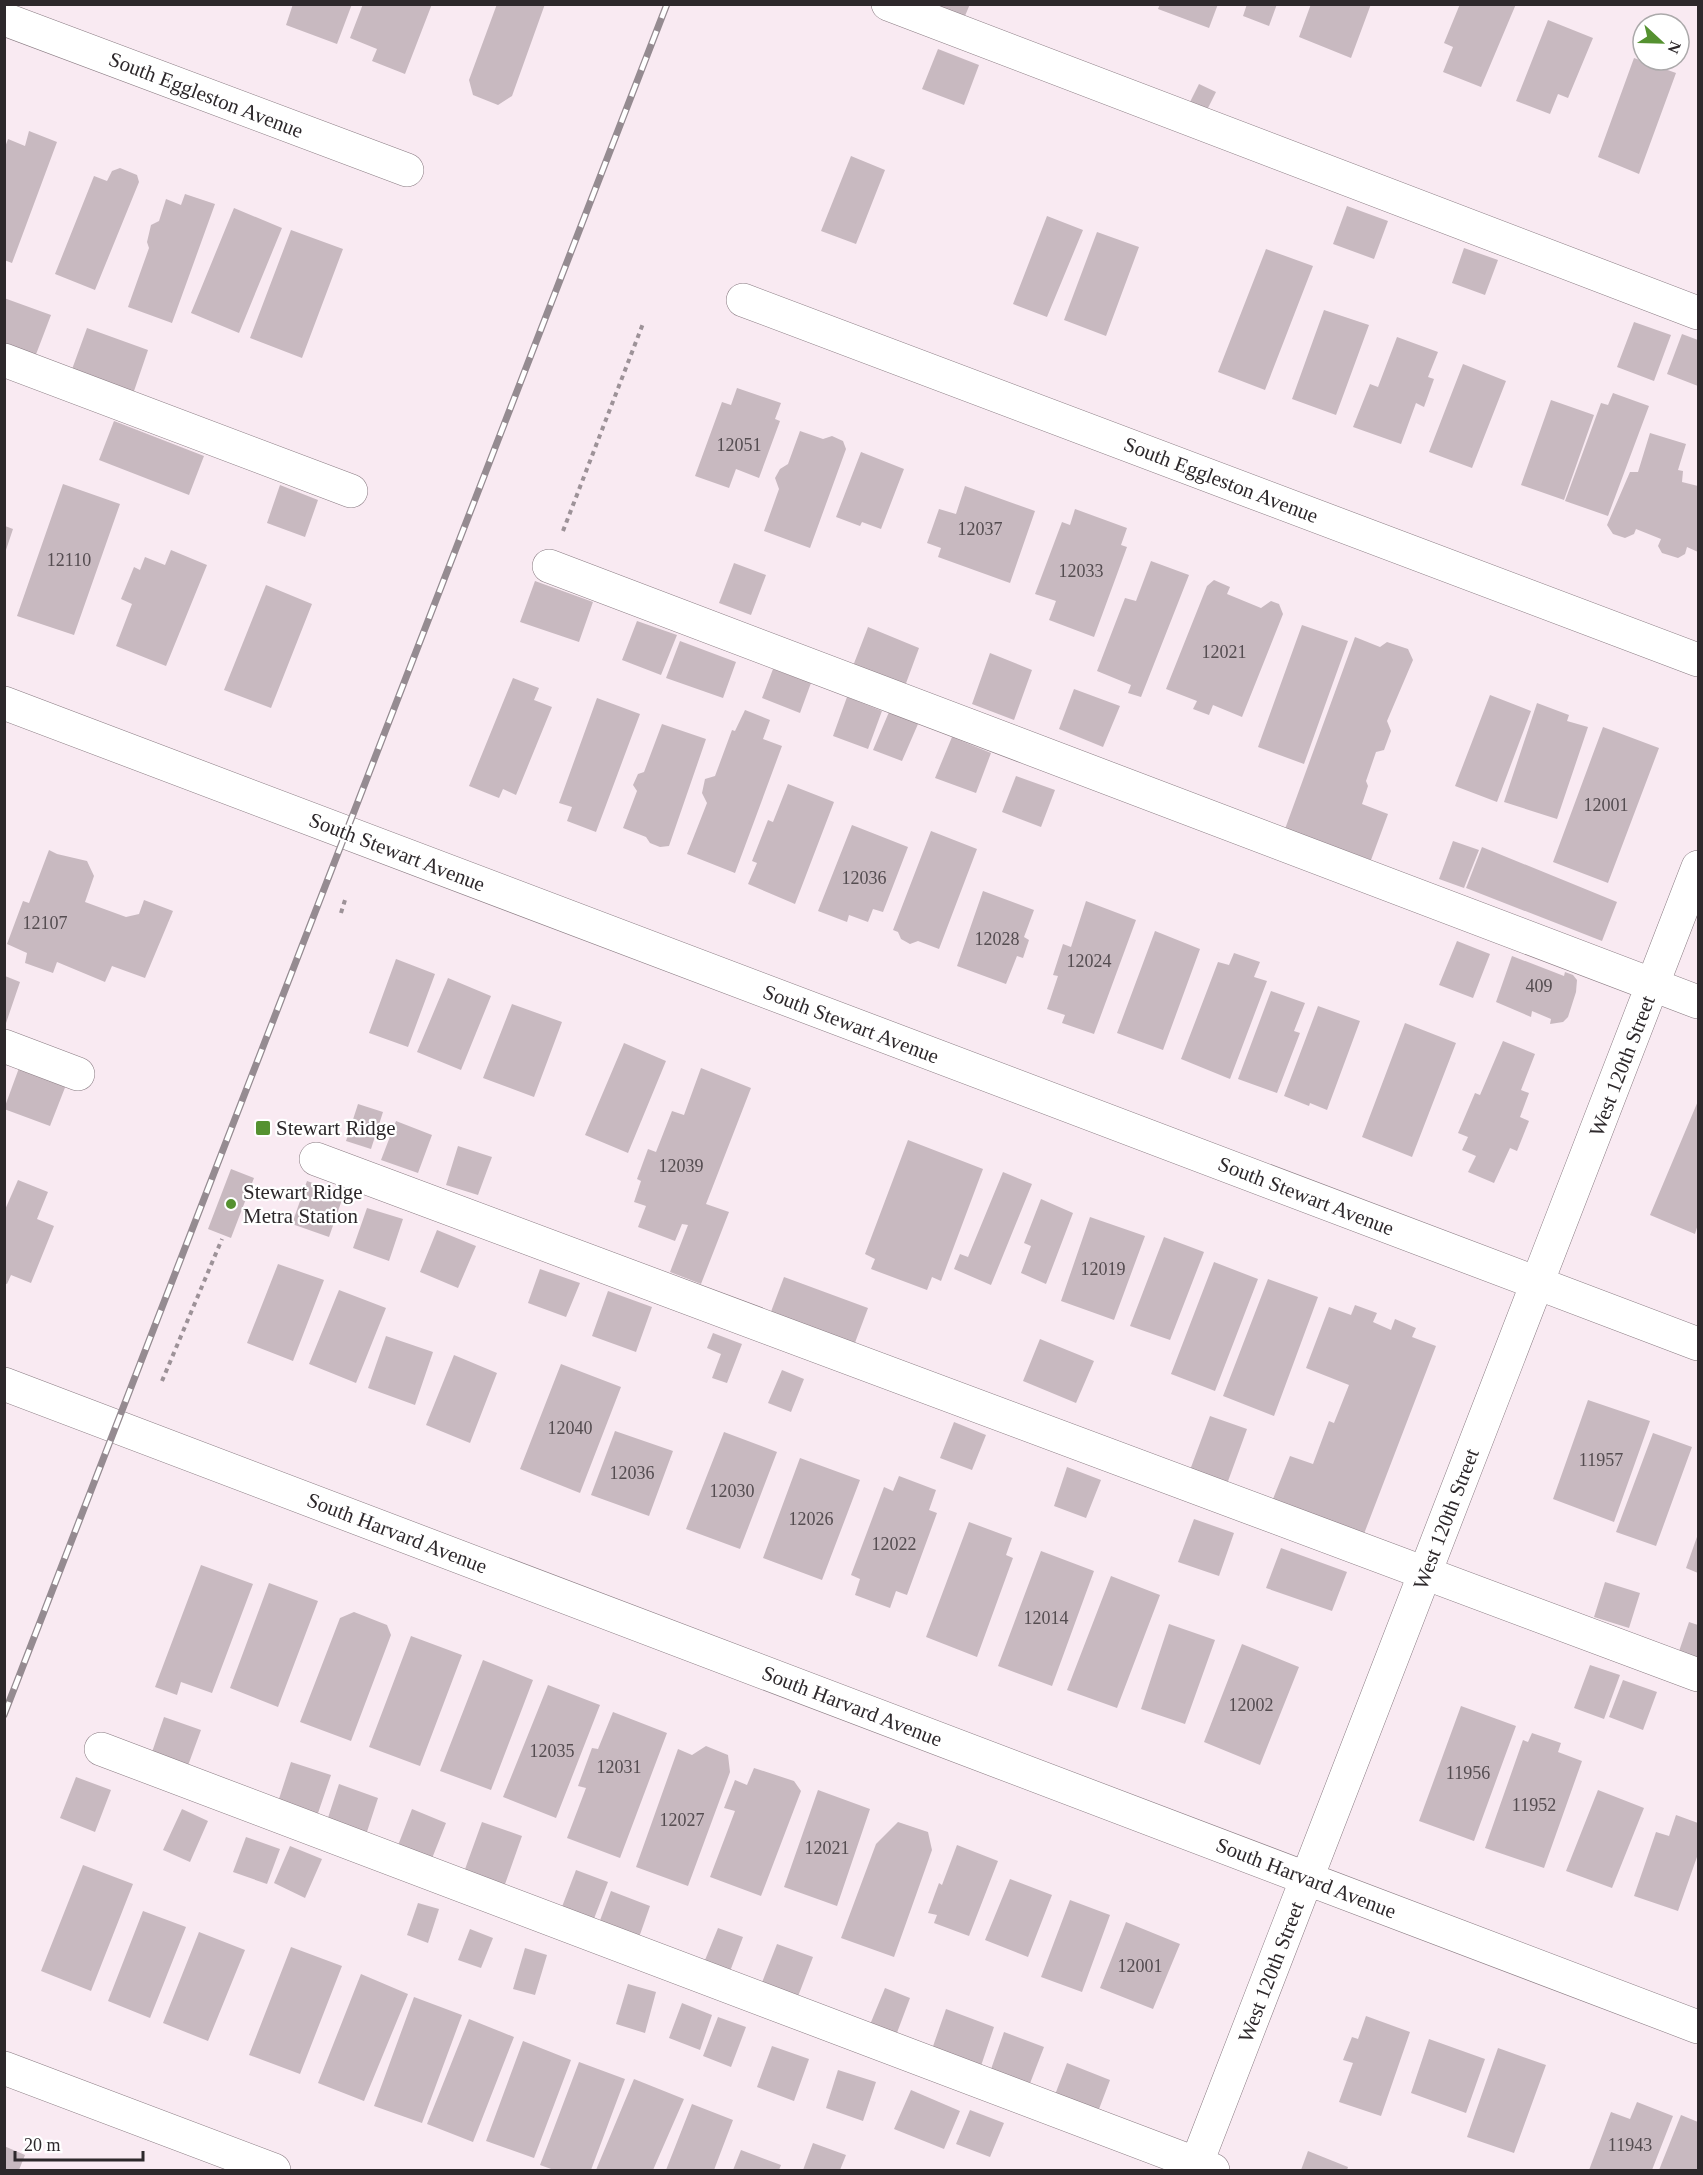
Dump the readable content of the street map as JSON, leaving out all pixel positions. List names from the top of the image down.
{
  "streets": {
    "street": [
      "South Eggleston Avenue",
      "South Stewart Avenue",
      "West 120th Street",
      "South Harvard Avenue"
    ]
  },
  "crossings": [
    ["South Stewart Avenue", "West 120th Street"],
    ["West 120th Street", "South Harvard Avenue"]
  ],
  "places": {
    "transit": ["Stewart Ridge"],
    "other": ["Stewart Ridge Metra Station"]
  },
  "house_numbers": [
    "12051",
    "12037",
    "12110",
    "12033",
    "12021",
    "12001",
    "12036",
    "12107",
    "12028",
    "12024",
    "409",
    "12039",
    "12019",
    "12040",
    "11957",
    "12036",
    "12030",
    "12026",
    "12022",
    "12014",
    "12002",
    "12035",
    "12031",
    "11956",
    "11952",
    "12027",
    "12021",
    "12001",
    "11943"
  ],
  "scale_bar": "20 m",
  "north": "right"
}
